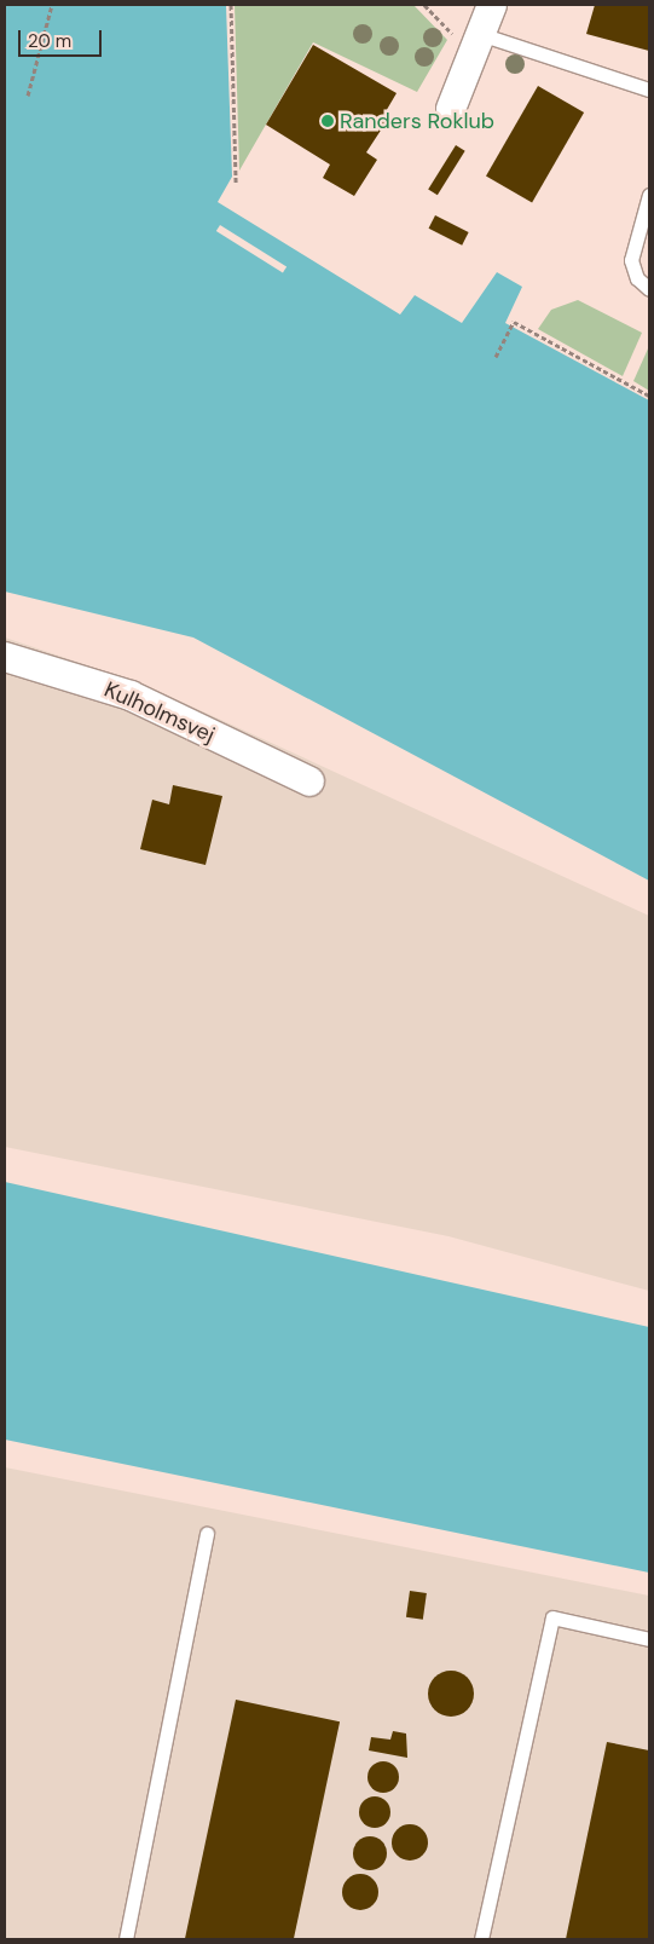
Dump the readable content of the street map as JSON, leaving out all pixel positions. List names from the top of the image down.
{
  "streets": {
    "street": ["Kulholmsvej"]
  },
  "places": ["Randers Roklub"],
  "scale_bar": "20 m"
}
